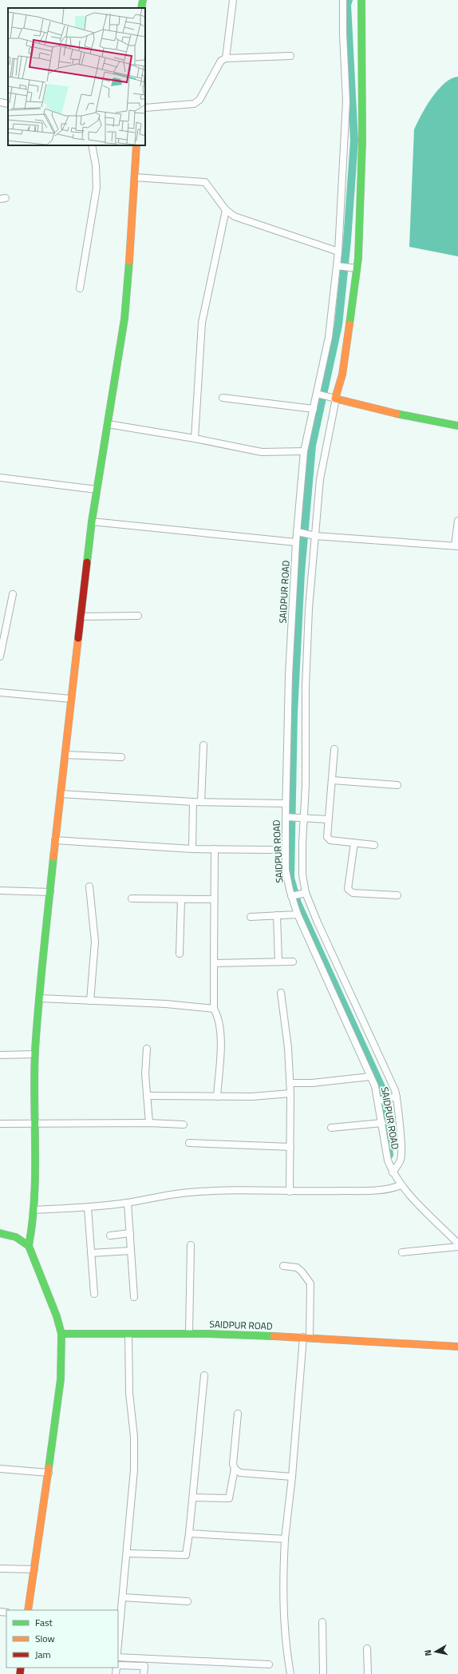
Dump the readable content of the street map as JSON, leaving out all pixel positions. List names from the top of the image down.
{
  "streets": {
    "main road": ["SAIDPUR ROAD"]
  },
  "legend": ["Fast", "Slow", "Jam"],
  "north": "left"
}
